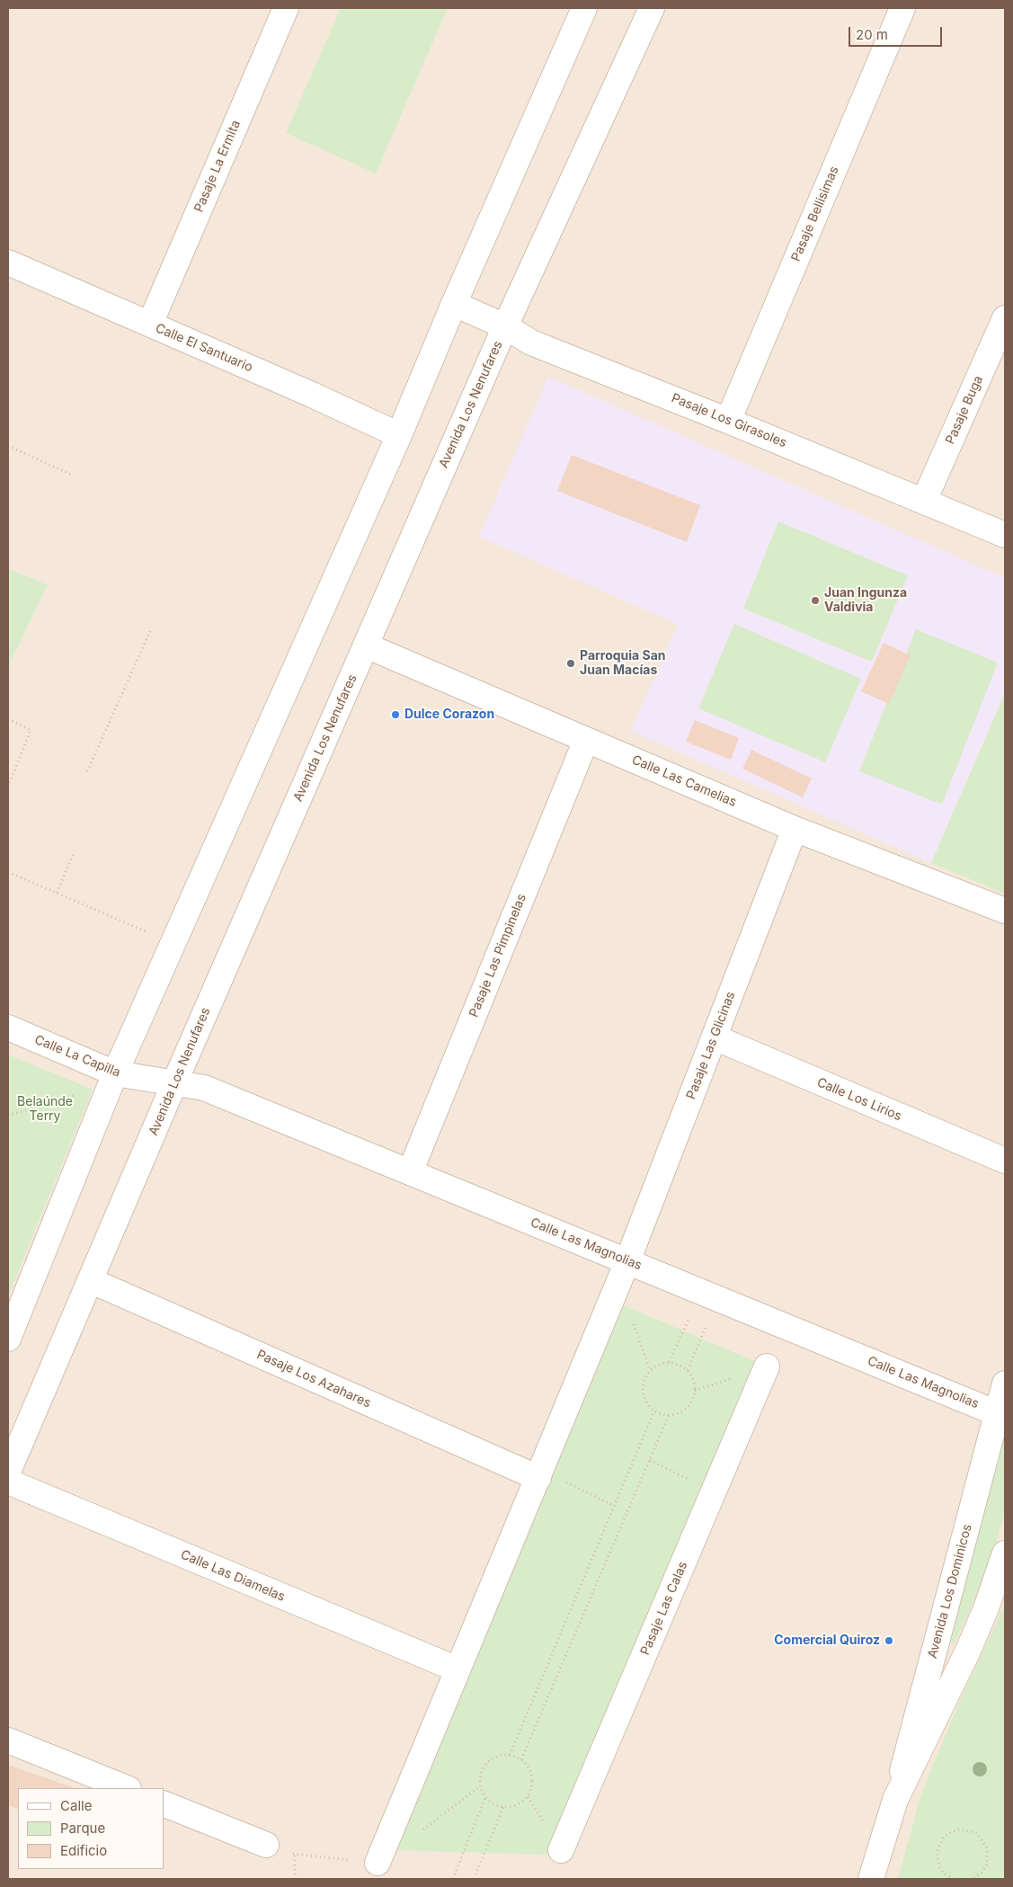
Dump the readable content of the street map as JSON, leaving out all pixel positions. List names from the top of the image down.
{
  "streets": {
    "street": [
      "Pasaje La Ermita",
      "Pasaje Bellisimas",
      "Calle El Santuario",
      "Avenida Los Nenufares",
      "Pasaje Buga",
      "Pasaje Los Girasoles",
      "Calle Las Camelias",
      "Pasaje Las Pimpinelas",
      "Pasaje Las Glicinas",
      "Calle La Capilla",
      "Calle Los Lirios",
      "Calle Las Magnolias",
      "Pasaje Los Azahares",
      "Calle Las Diamelas",
      "Avenida Los Dominicos",
      "Pasaje Las Calas"
    ]
  },
  "crossings": [
    ["Pasaje La Ermita", "Calle El Santuario"],
    ["Pasaje Bellisimas", "Pasaje Los Girasoles"],
    ["Avenida Los Nenufares", "Pasaje Los Girasoles"],
    ["Avenida Los Nenufares", "Calle Las Camelias"],
    ["Avenida Los Nenufares", "Calle La Capilla"],
    ["Avenida Los Nenufares", "Calle Las Magnolias"],
    ["Avenida Los Nenufares", "Pasaje Los Azahares"],
    ["Pasaje Buga", "Pasaje Los Girasoles"],
    ["Calle Las Camelias", "Pasaje Las Pimpinelas"],
    ["Calle Las Camelias", "Pasaje Las Glicinas"],
    ["Pasaje Las Pimpinelas", "Calle Las Magnolias"],
    ["Pasaje Las Glicinas", "Calle Los Lirios"],
    ["Pasaje Las Glicinas", "Calle Las Magnolias"],
    ["Pasaje Las Glicinas", "Pasaje Los Azahares"],
    ["Pasaje Las Glicinas", "Calle Las Diamelas"],
    ["Calle La Capilla", "Calle Las Magnolias"],
    ["Calle Las Magnolias", "Avenida Los Dominicos"]
  ],
  "parks": ["Belaúnde Terry"],
  "places": [
    "Juan Ingunza Valdivia",
    "Parroquia San Juan Macías",
    "Dulce Corazon",
    "Comercial Quiroz"
  ],
  "legend": ["Calle", "Parque", "Edificio"],
  "scale_bar": "20 m"
}
